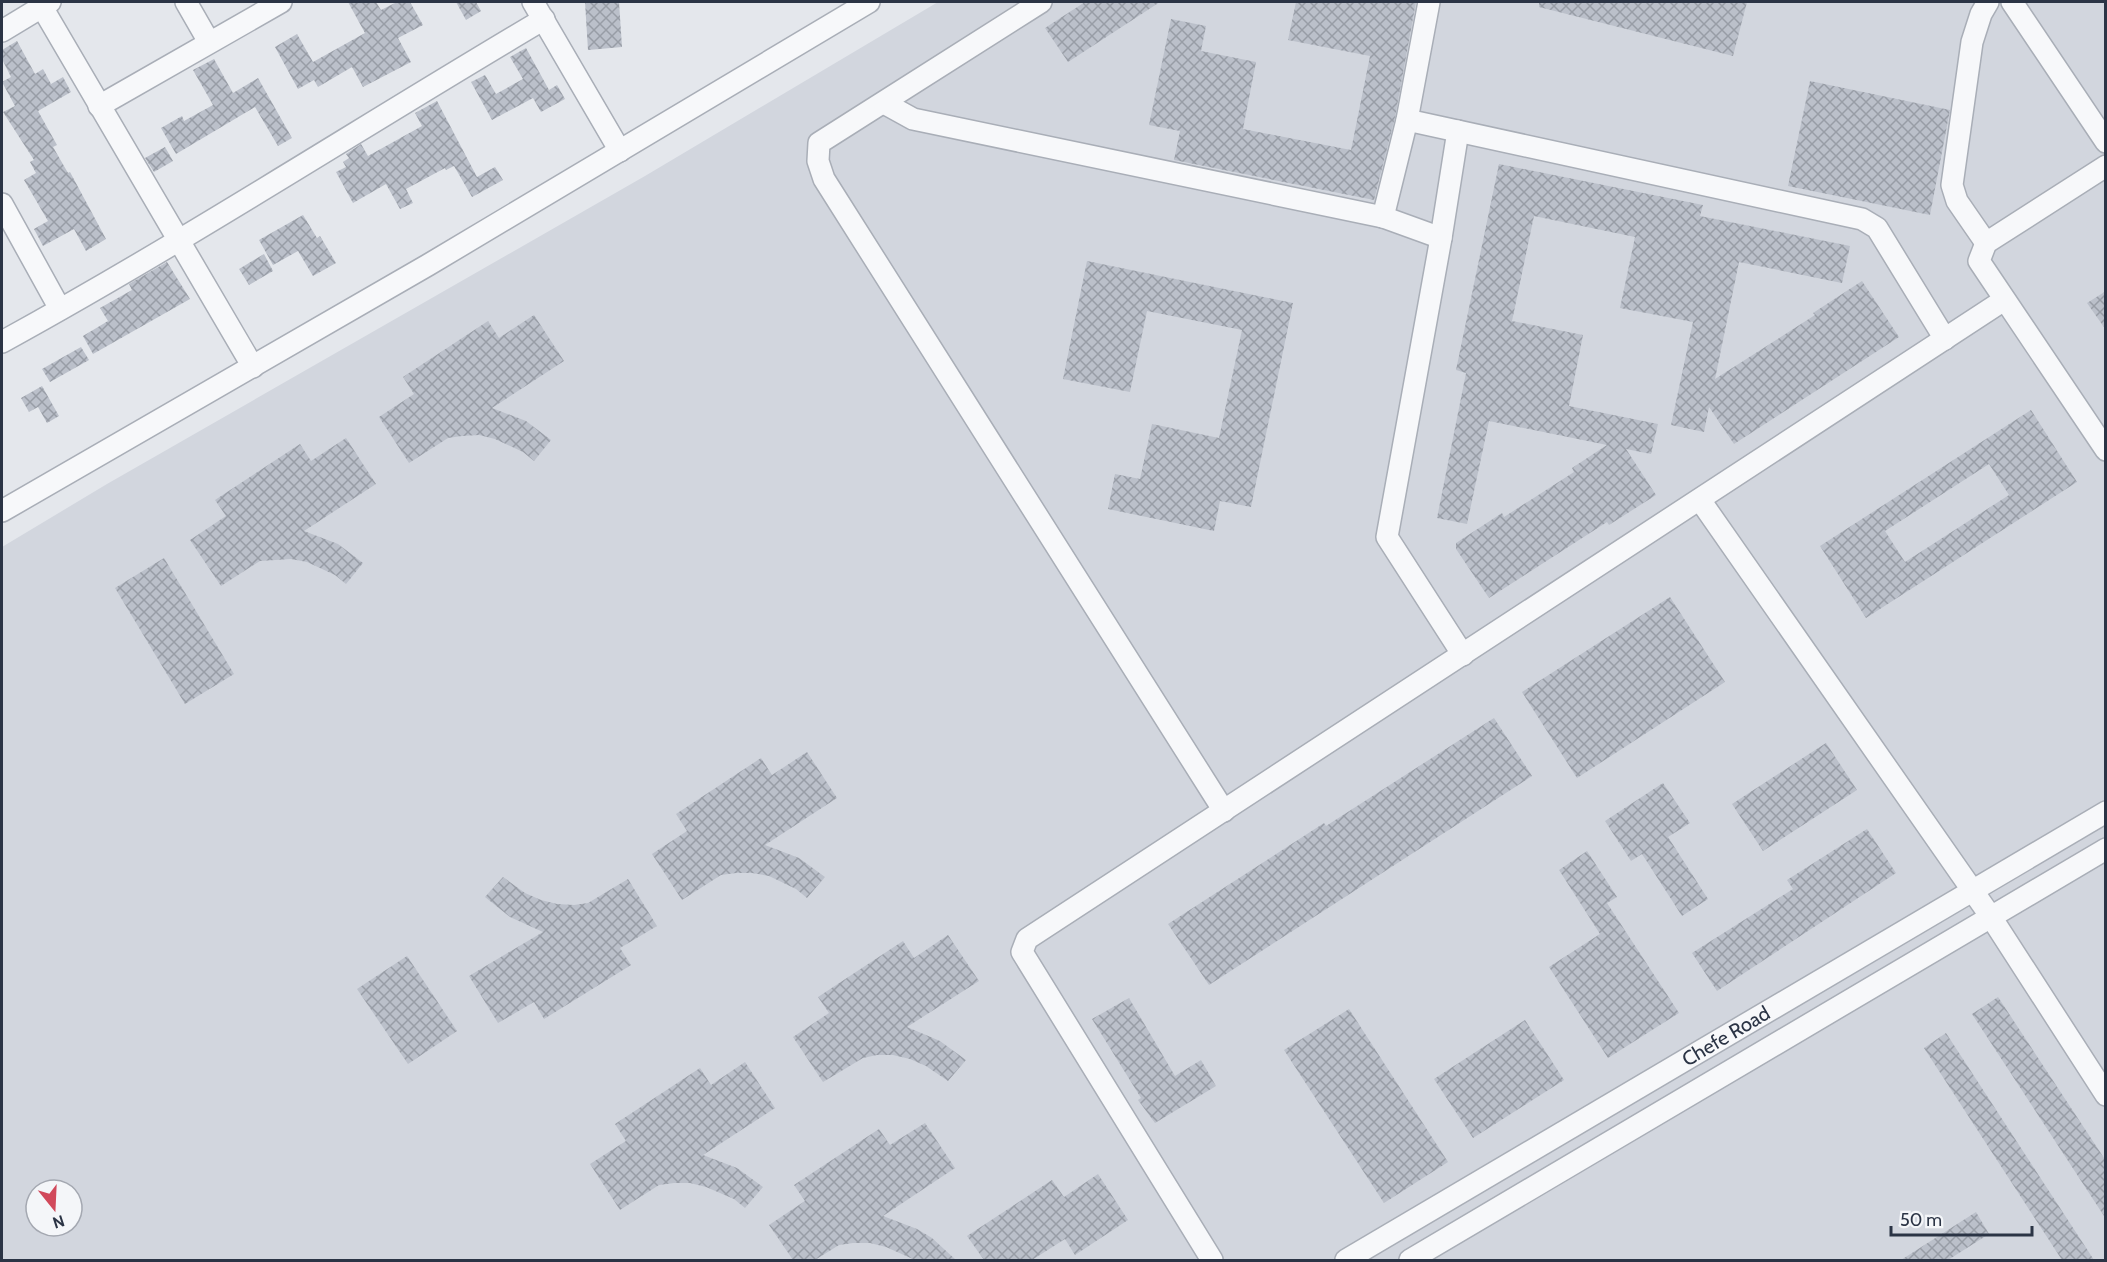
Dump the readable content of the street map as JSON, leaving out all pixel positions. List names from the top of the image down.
{
  "streets": {
    "street": ["Chefe Road"]
  },
  "scale_bar": "50 m",
  "north": "bottom"
}
